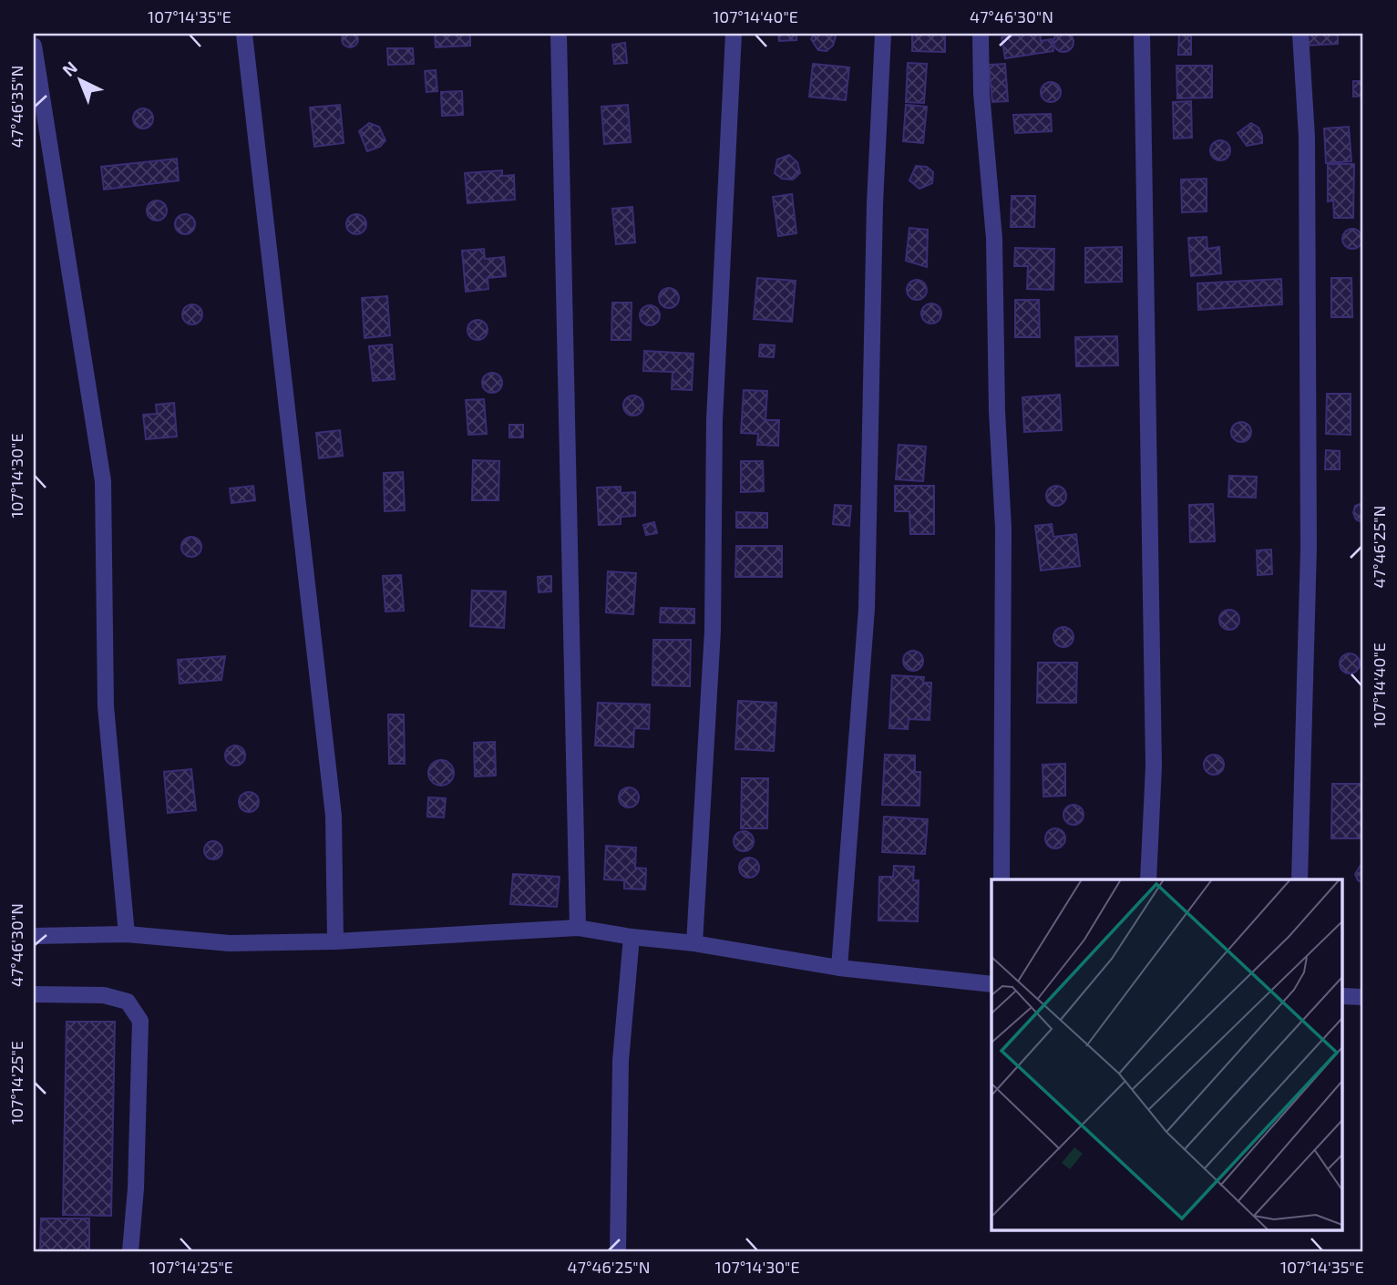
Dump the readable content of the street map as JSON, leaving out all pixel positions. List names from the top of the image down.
{
  "north": "top left",
  "coordinates": [
    "107°14'35\"E",
    "107°14'40\"E",
    "47°46'30\"N",
    "47°46'35\"N",
    "107°14'30\"E",
    "47°46'25\"N",
    "107°14'25\"E"
  ]
}
